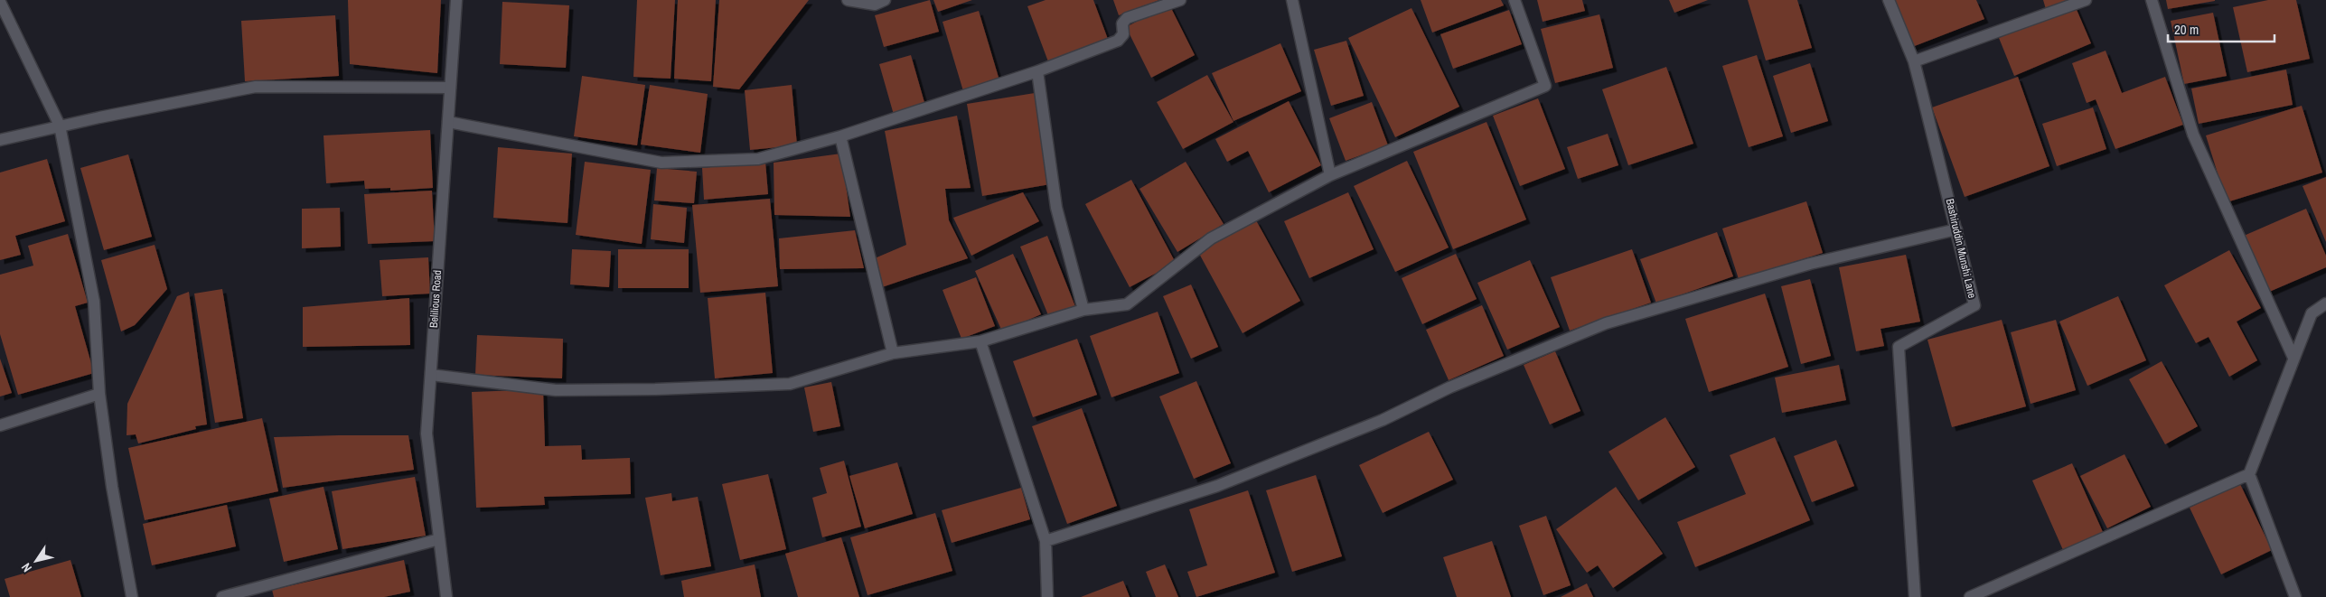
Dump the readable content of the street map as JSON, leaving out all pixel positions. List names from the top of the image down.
{
  "streets": {
    "street": ["Bashiruddin Munshi Lane", "Belilious Road"]
  },
  "scale_bar": "20 m",
  "north": "bottom left"
}
